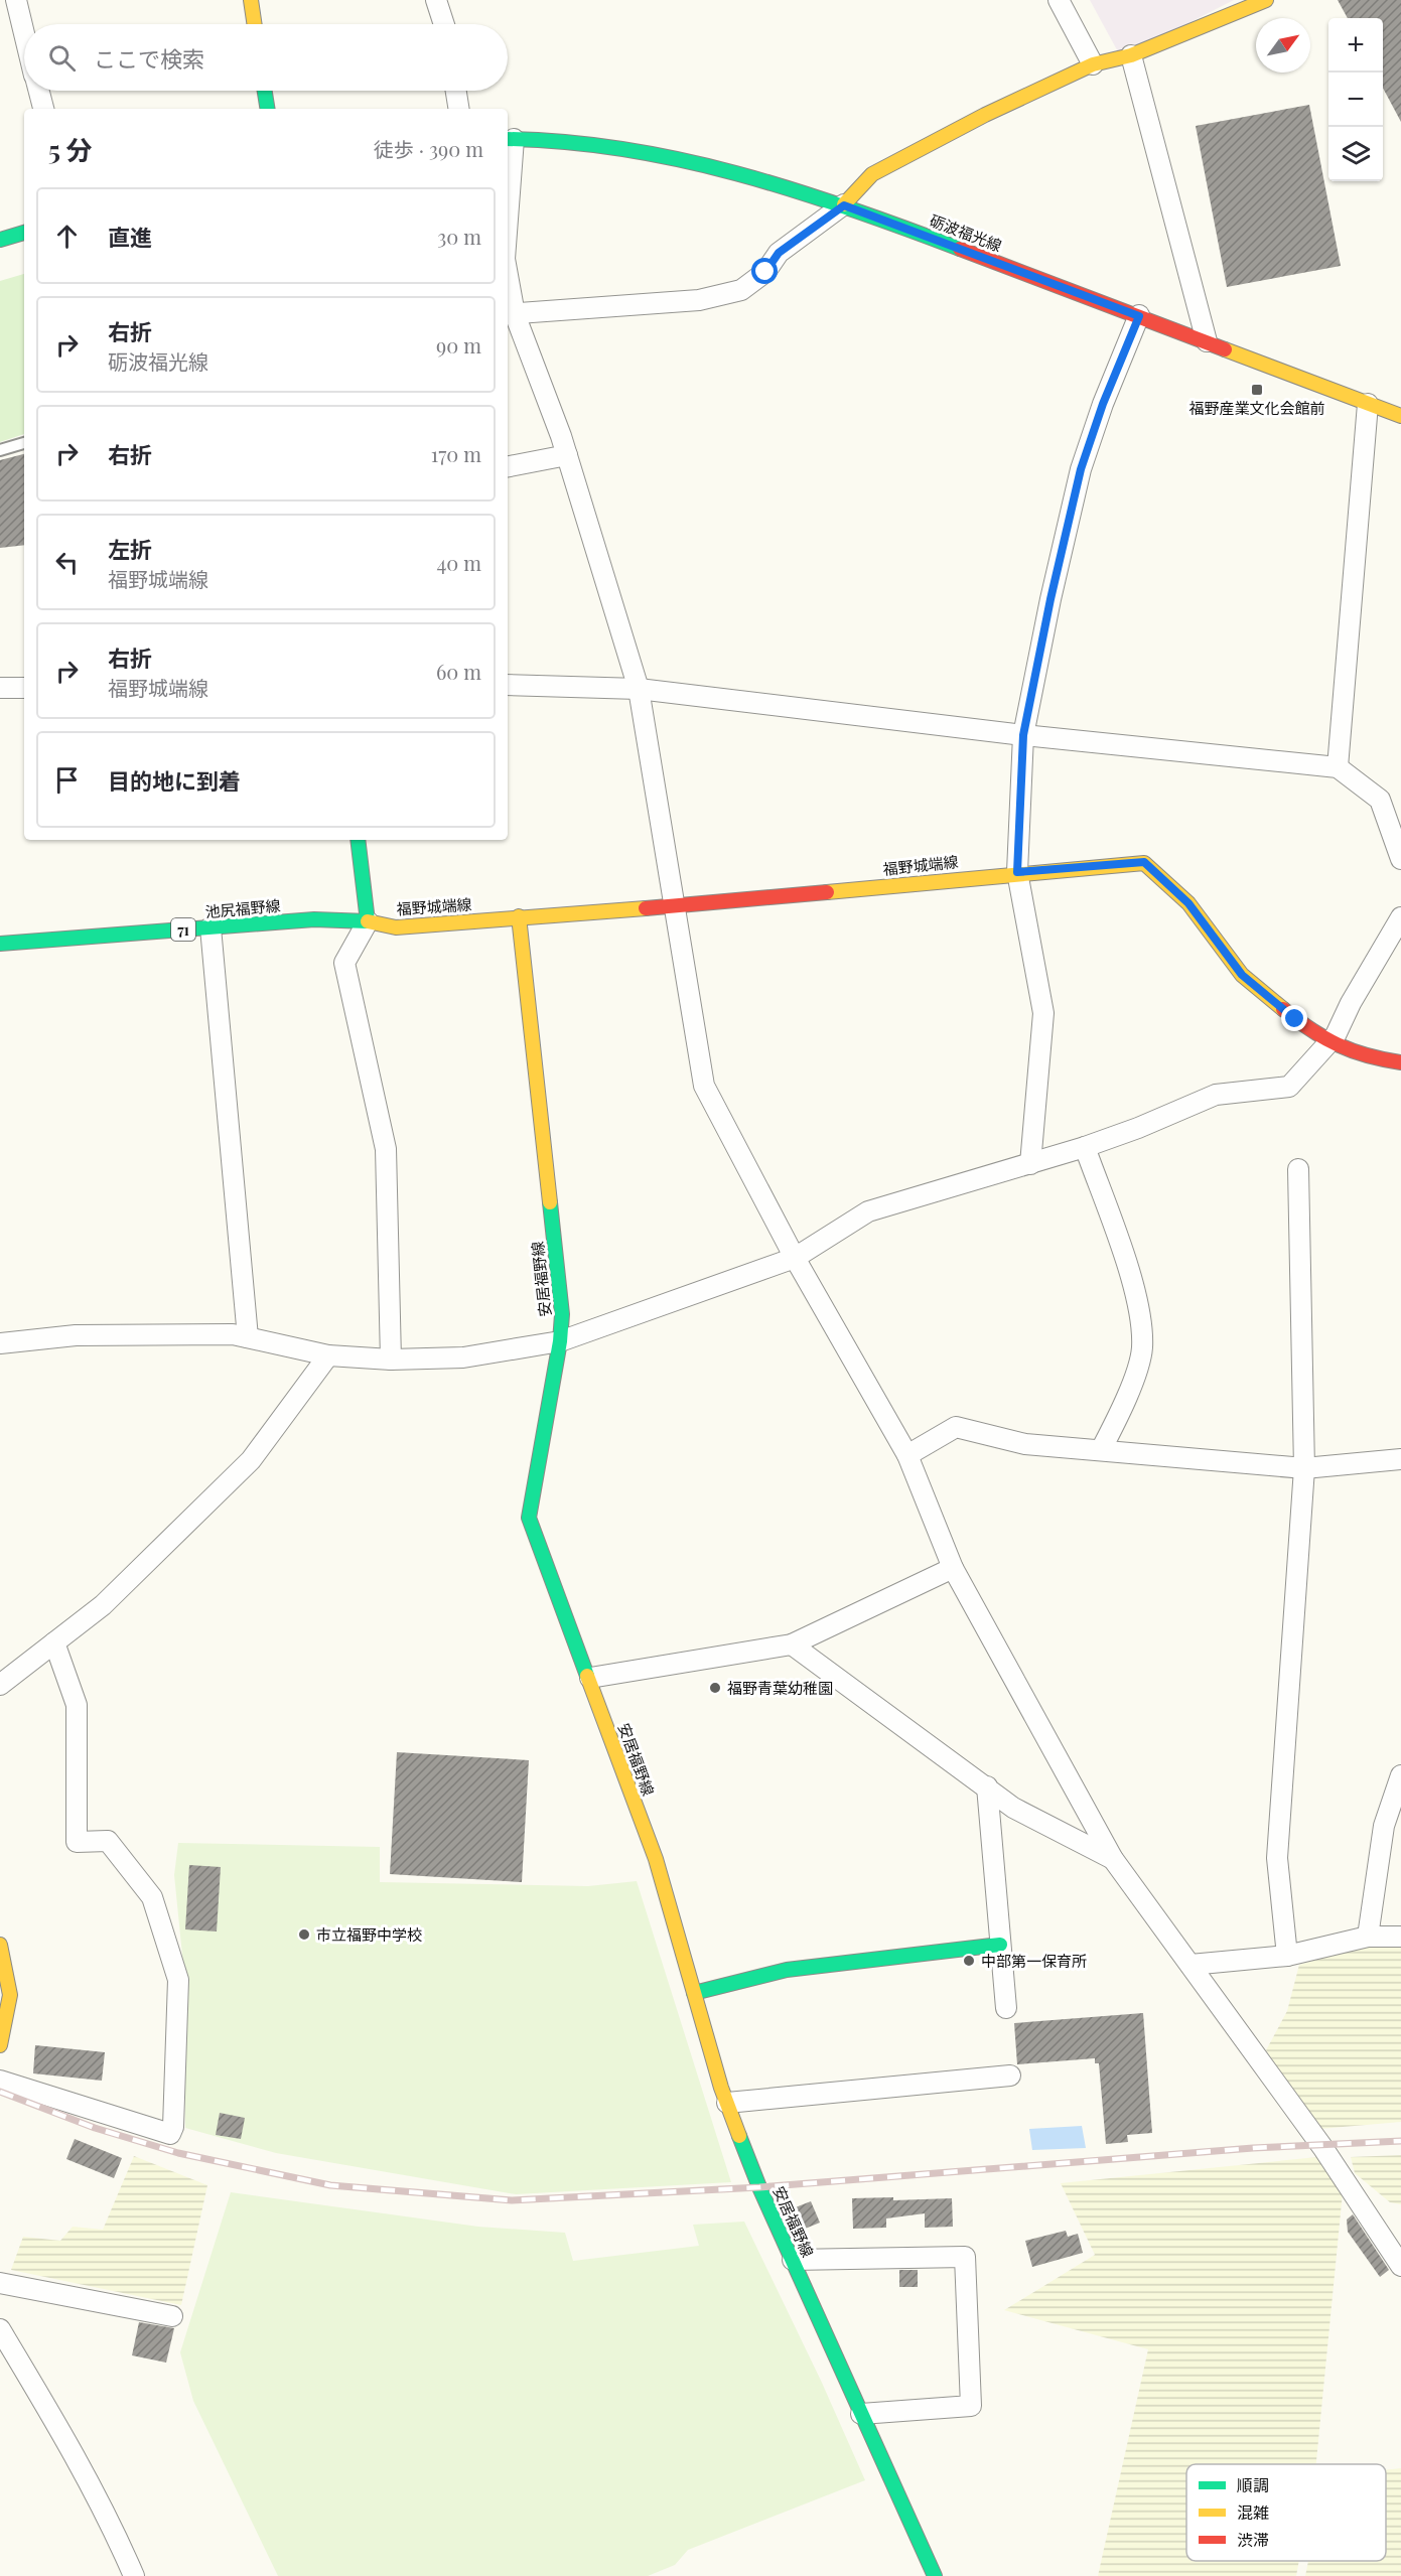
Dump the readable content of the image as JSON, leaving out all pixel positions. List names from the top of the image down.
{
  "streets": {
    "main road": [
      "砺波福光線",
      "福野城端線",
      "池尻福野線",
      "71",
      "安居福野線"
    ]
  },
  "crossings": [
    ["福野城端線", "池尻福野線"],
    ["福野城端線", "安居福野線"]
  ],
  "places": {
    "transit": ["福野産業文化会館前"],
    "other": ["福野青葉幼稚園", "市立福野中学校", "中部第一保育所"]
  },
  "legend": ["順調", "混雑", "渋滞"],
  "north": "top right",
  "page": {
    "map_buttons": ["+", "−"],
    "search": "ここで検索",
    "heading": ["5 分", "徒歩 · 390 m"],
    "list": [
      ["直進", "30 m"],
      ["右折", "砺波福光線", "90 m"],
      ["右折", "170 m"],
      ["左折", "福野城端線", "40 m"],
      ["右折", "福野城端線", "60 m"],
      "目的地に到着"
    ]
  }
}
